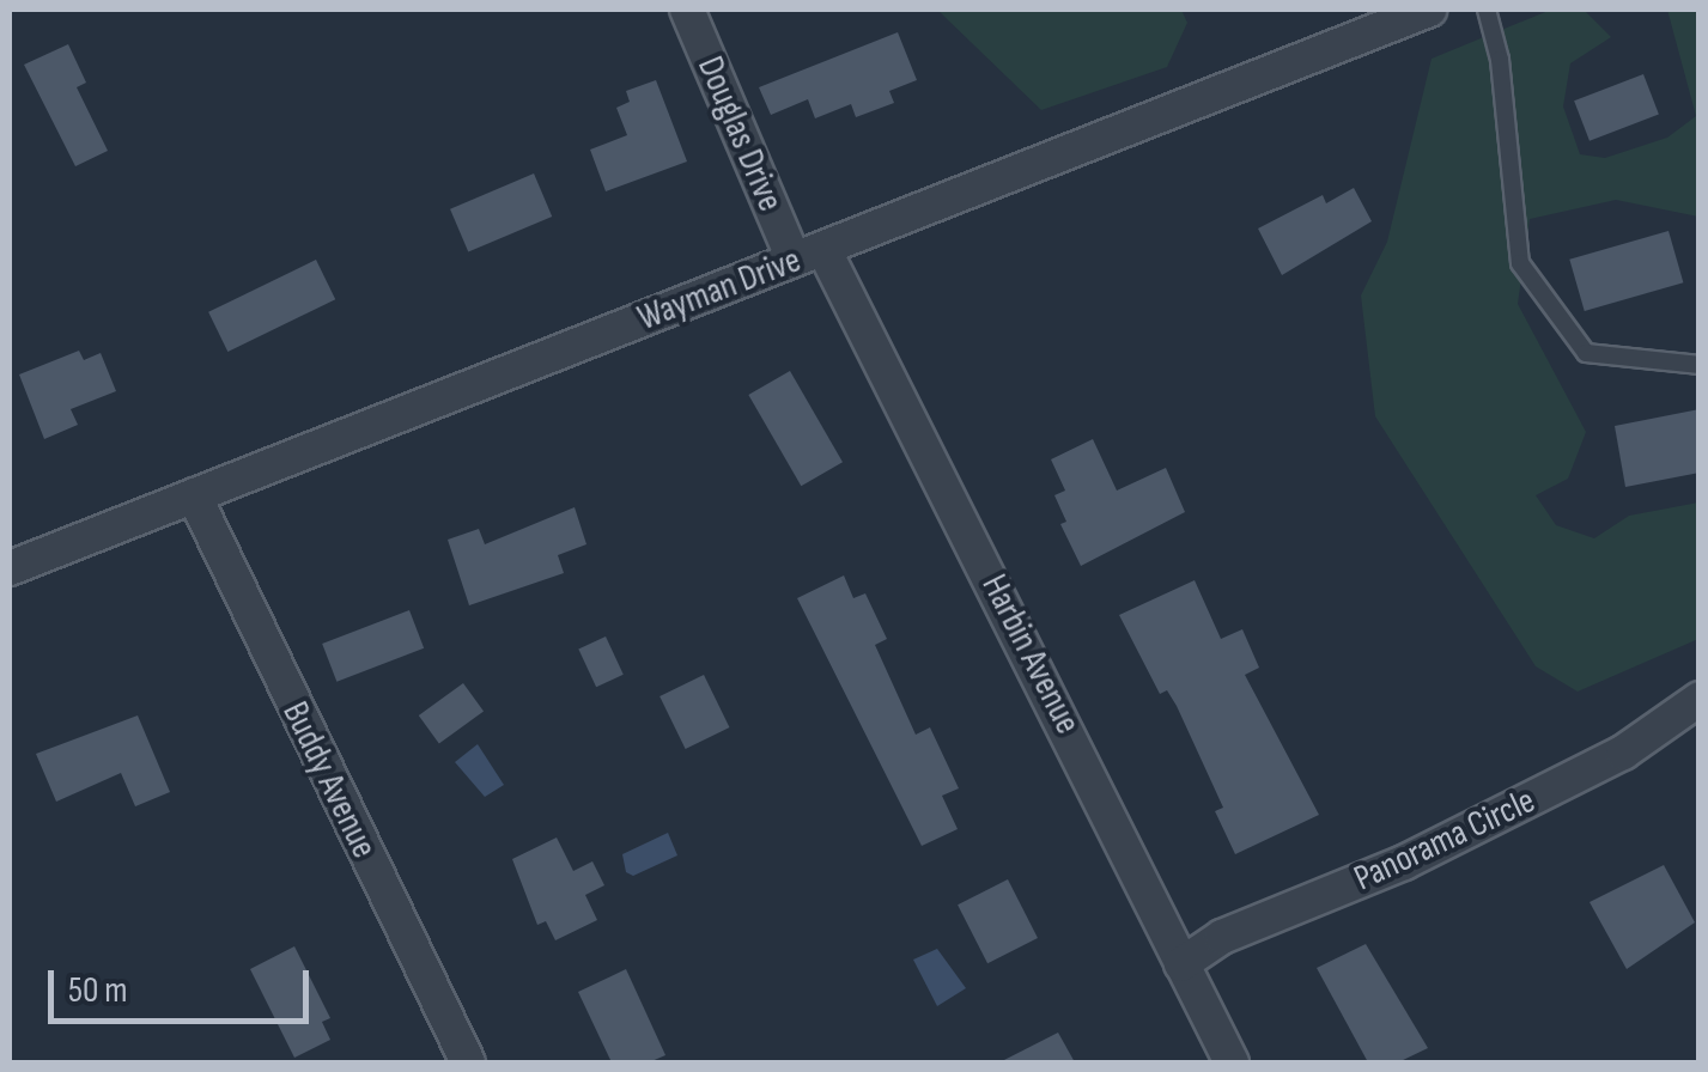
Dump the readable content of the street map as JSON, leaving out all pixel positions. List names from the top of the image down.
{
  "streets": {
    "street": [
      "Douglas Drive",
      "Wayman Drive",
      "Harbin Avenue",
      "Buddy Avenue",
      "Panorama Circle"
    ]
  },
  "crossings": [
    ["Douglas Drive", "Wayman Drive"],
    ["Douglas Drive", "Harbin Avenue"],
    ["Wayman Drive", "Harbin Avenue"],
    ["Wayman Drive", "Buddy Avenue"],
    ["Harbin Avenue", "Panorama Circle"]
  ],
  "scale_bar": "50 m"
}
